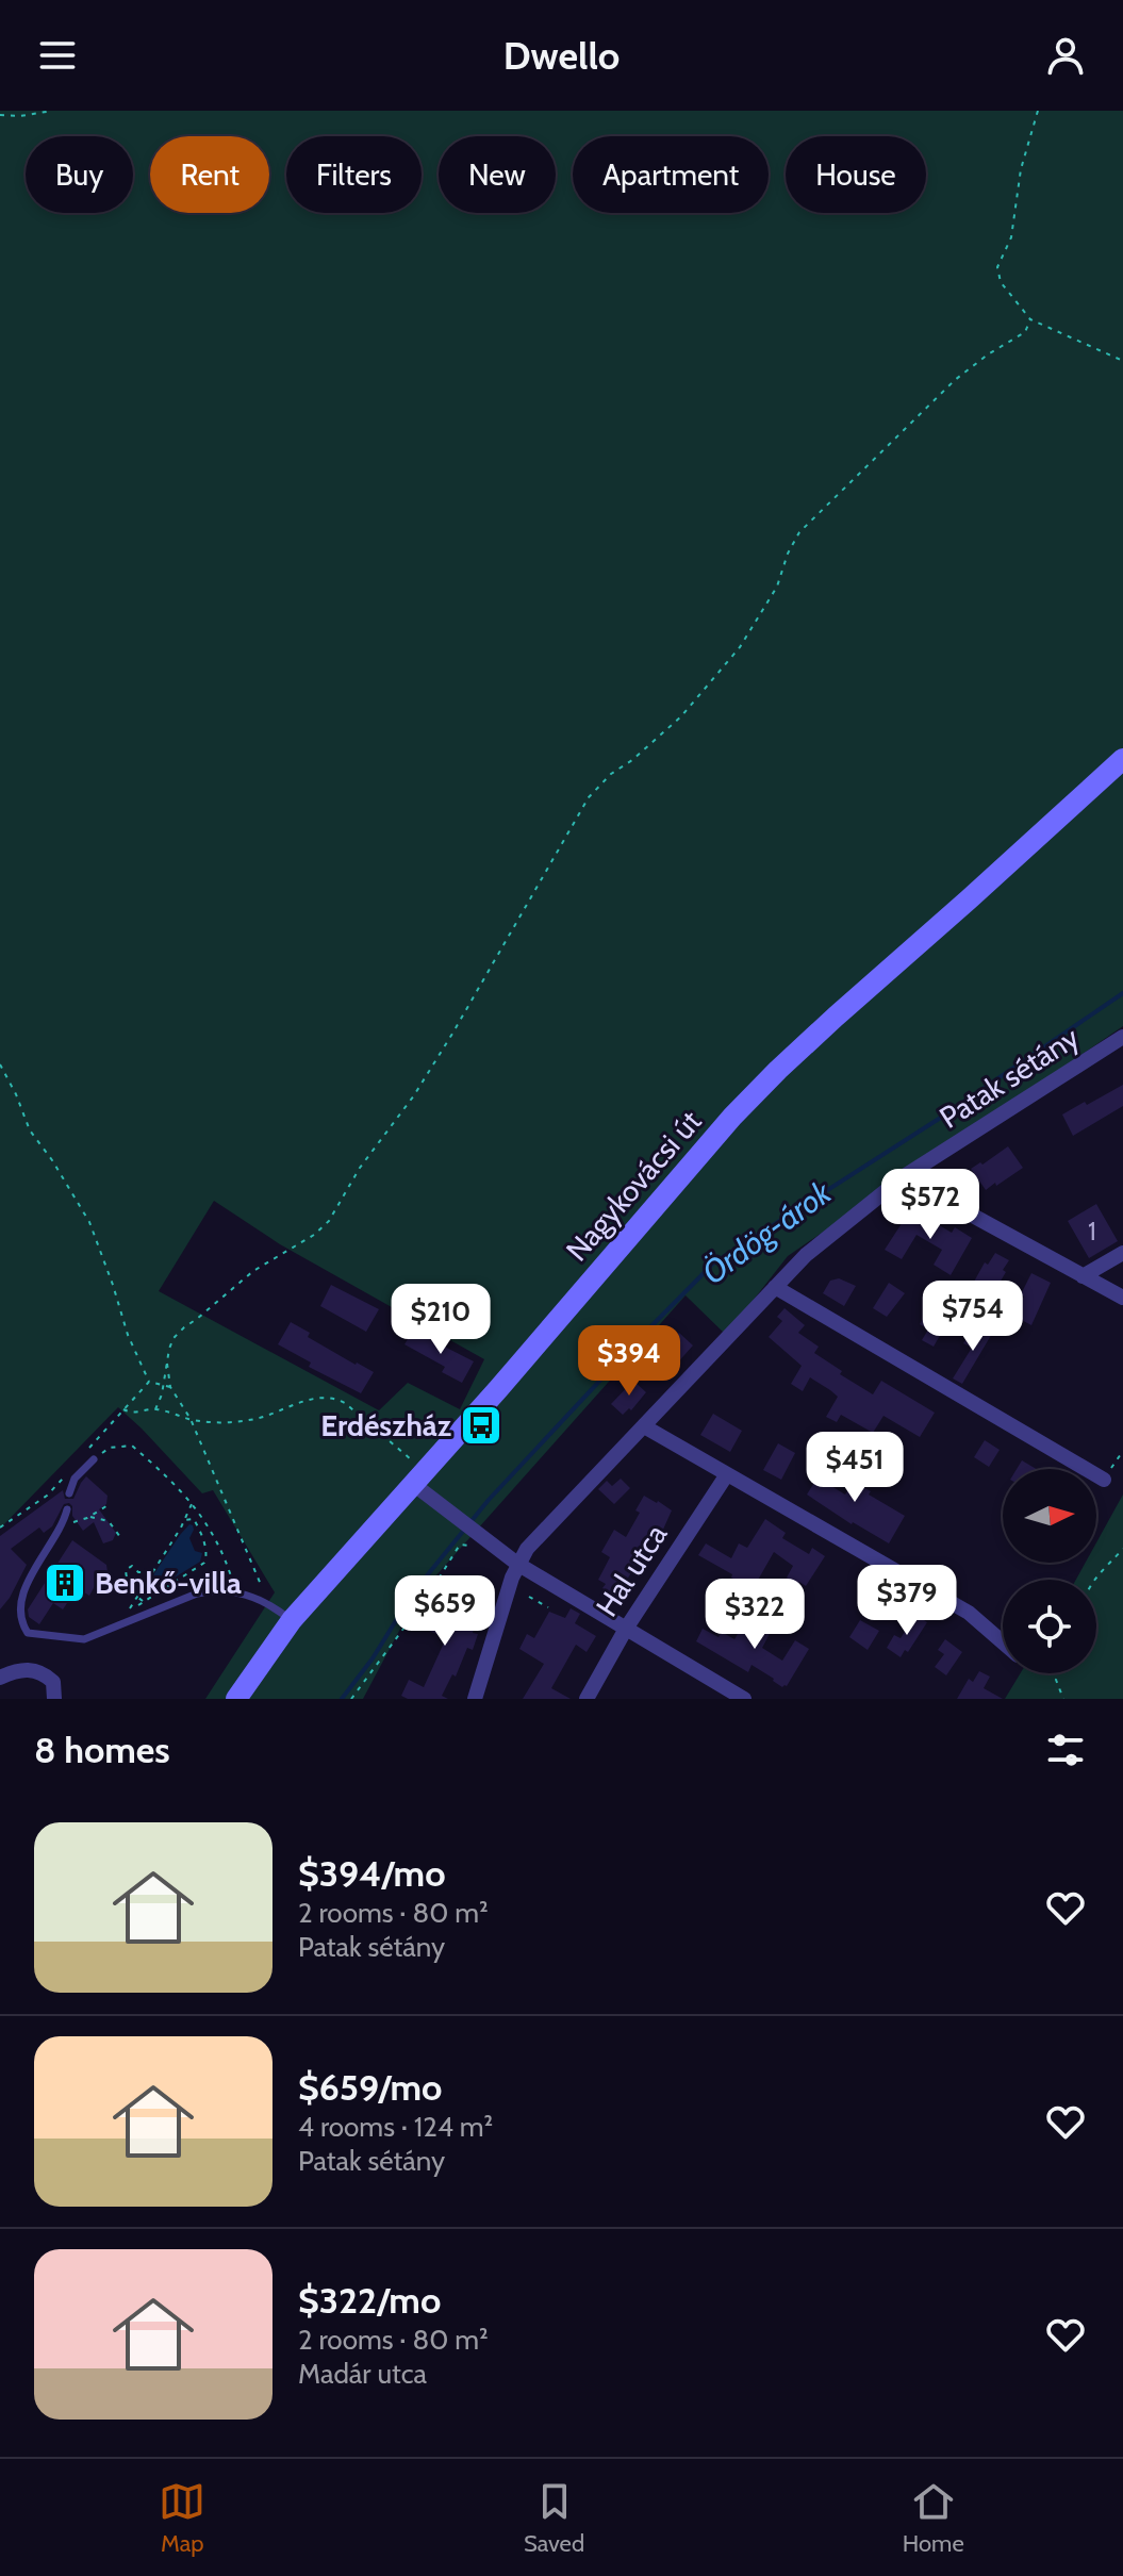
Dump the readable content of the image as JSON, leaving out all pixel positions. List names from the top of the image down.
{
  "streets": {
    "street": ["Patak sétány", "Nagykovácsi út", "Hal utca"]
  },
  "water": ["Ördög-árok"],
  "places": {
    "bus stop": ["Erdészház"],
    "building": ["Benkő-villa"]
  },
  "house_numbers": ["1"],
  "north": "right",
  "page": {
    "header": "Dwello",
    "chip": [
      "Buy",
      "Rent",
      "Filters",
      "New",
      "Apartment",
      "House"
    ],
    "price": [
      "$572",
      "$754",
      "$210",
      "$394",
      "$451",
      "$379",
      "$659",
      "$322"
    ],
    "heading": "8 homes",
    "list": [
      {
        "name": "$394/mo",
        "note": "2 rooms · 80 m² · Patak sétány"
      },
      {
        "name": "$659/mo",
        "note": "4 rooms · 124 m² · Patak sétány"
      },
      {
        "name": "$322/mo",
        "note": "2 rooms · 80 m² · Madár utca"
      }
    ],
    "tabs": ["Map", "Saved", "Home"]
  }
}
